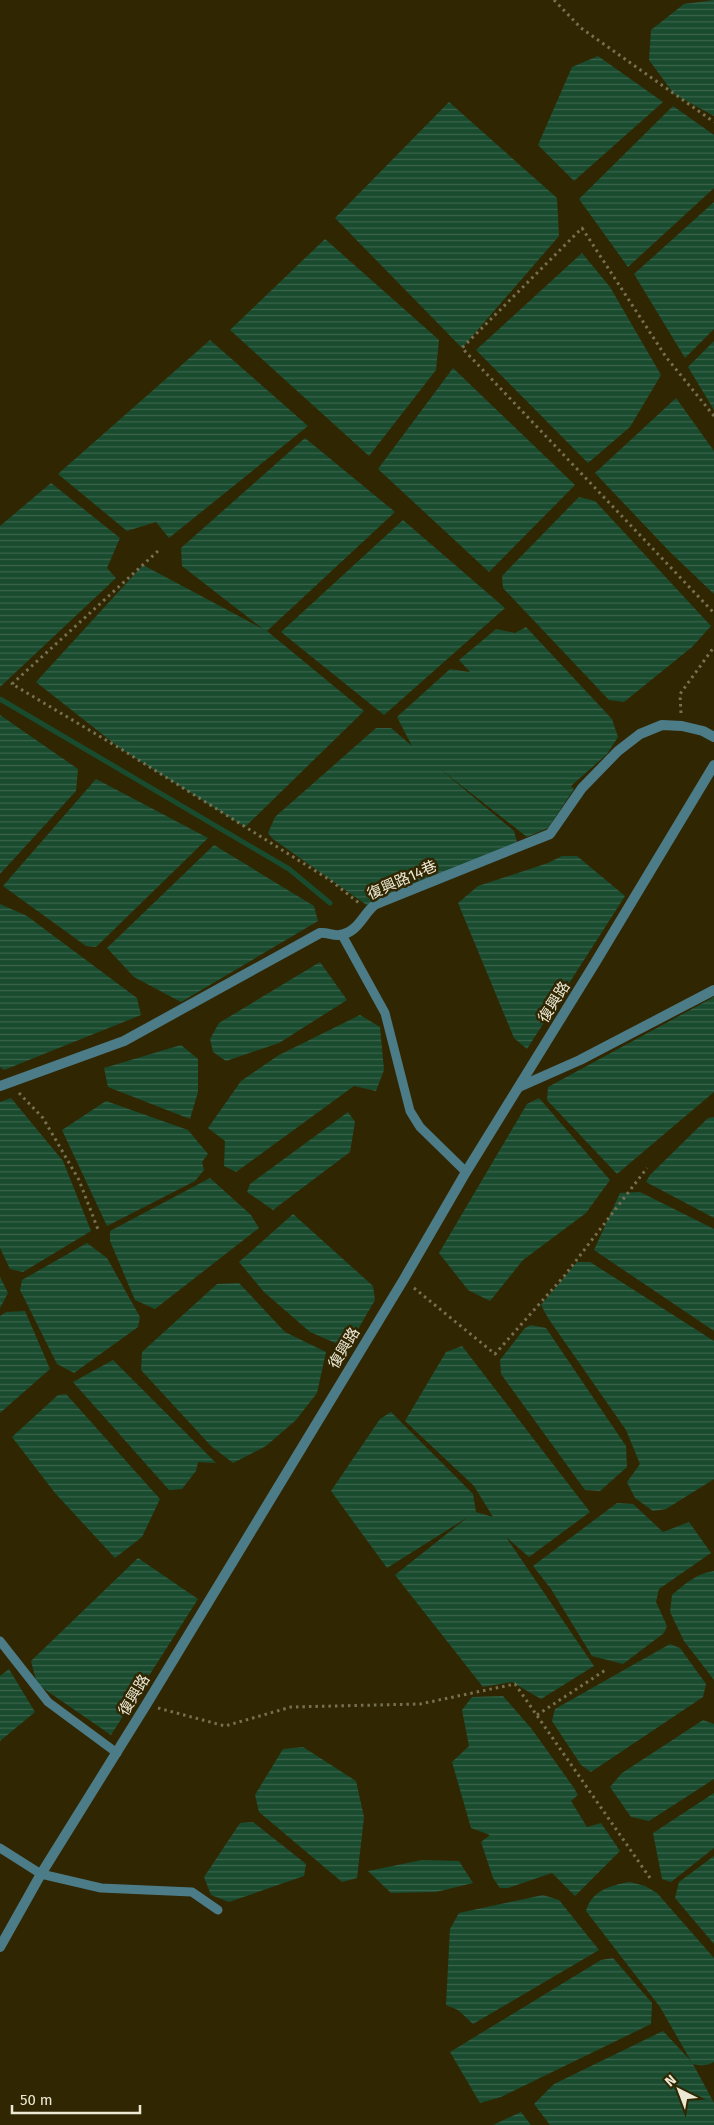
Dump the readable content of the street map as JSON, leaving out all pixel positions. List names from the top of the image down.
{
  "streets": {
    "street": ["復興路14巷", "復興路"]
  },
  "scale_bar": "50 m",
  "north": "top left"
}
